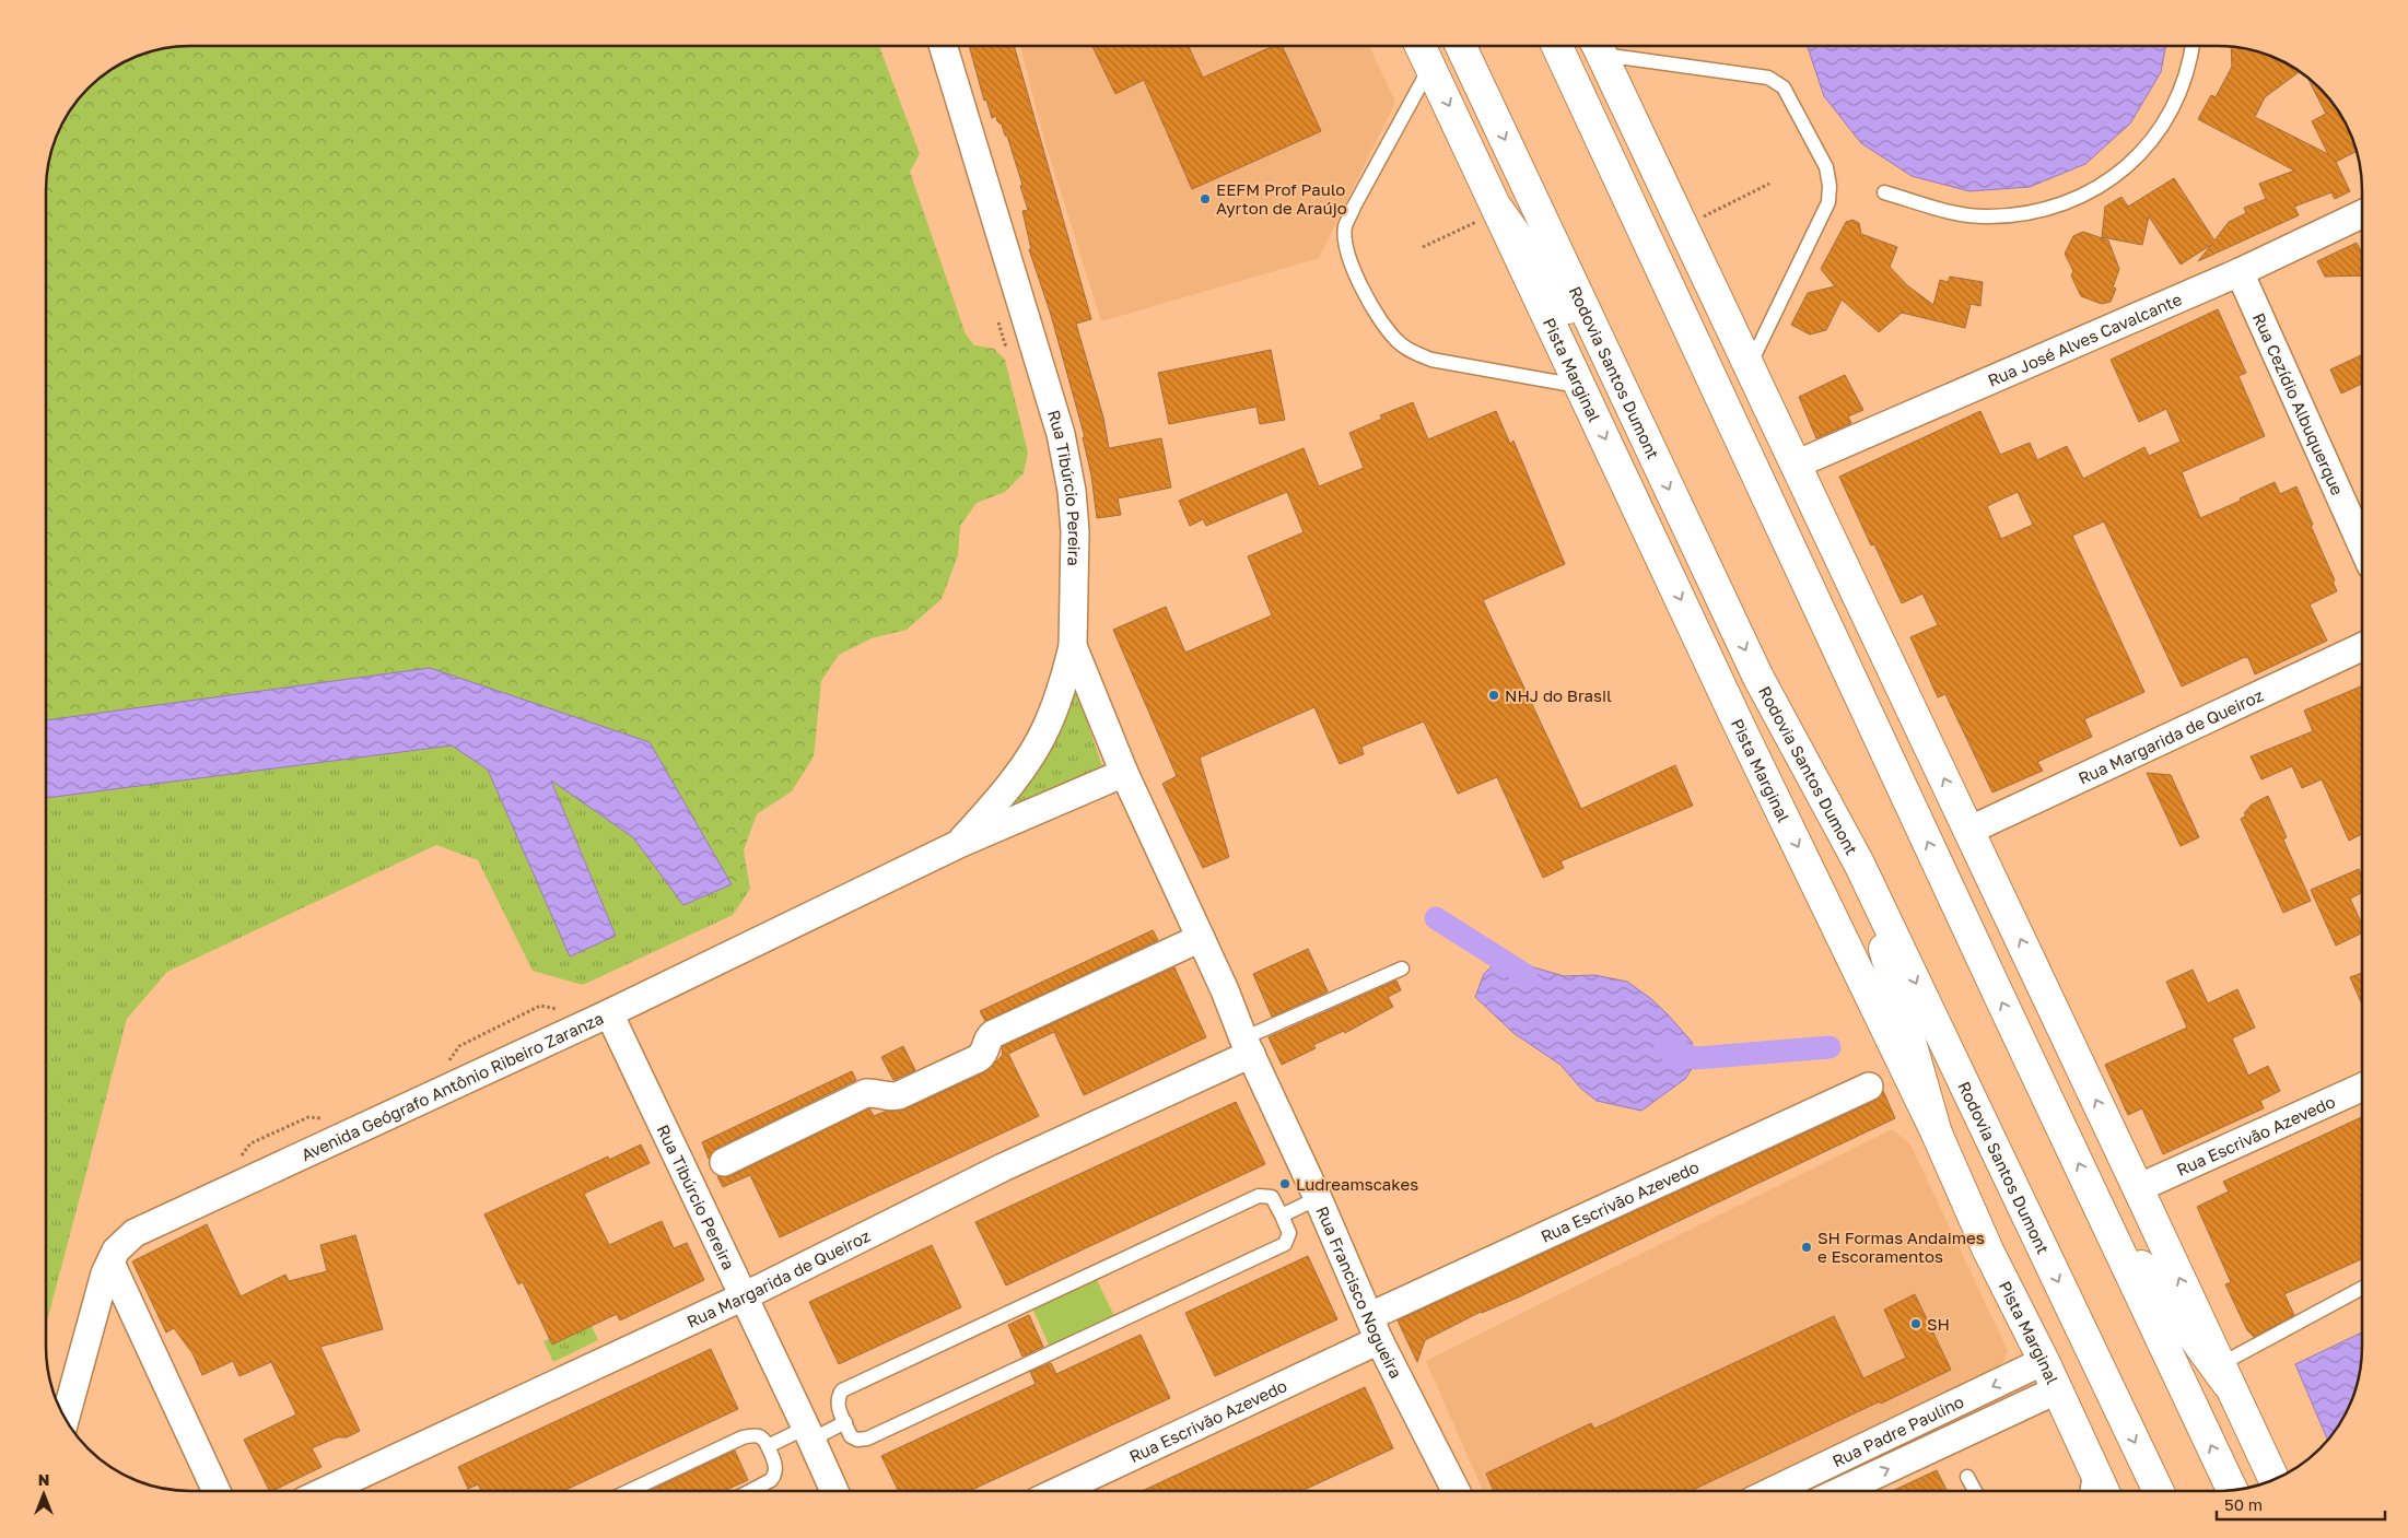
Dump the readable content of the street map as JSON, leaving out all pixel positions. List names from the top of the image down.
{
  "streets": {
    "main road": ["Pista Marginal", "Rodovia Santos Dumont"],
    "street": [
      "Rua José Alves Cavalcante",
      "Rua Cezídio Albuquerque",
      "Rua Tibúrcio Pereira",
      "Rua Margarida de Queiroz",
      "Avenida Geógrafo Antônio Ribeiro Zaranza",
      "Rua Escrivão Azevedo",
      "Rua Francisco Nogueira",
      "Rua Padre Paulino"
    ]
  },
  "crossings": [
    ["Rua José Alves Cavalcante", "Rua Cezídio Albuquerque"],
    ["Pista Marginal", "Rua Padre Paulino"],
    ["Rua Tibúrcio Pereira", "Rua Margarida de Queiroz"],
    ["Rua Tibúrcio Pereira", "Avenida Geógrafo Antônio Ribeiro Zaranza"],
    ["Rua Tibúrcio Pereira", "Rua Francisco Nogueira"],
    ["Rua Margarida de Queiroz", "Rua Francisco Nogueira"],
    ["Rua Escrivão Azevedo", "Rua Francisco Nogueira"]
  ],
  "places": [
    "EEFM Prof Paulo Ayrton de Araújo",
    "NHJ do Brasil",
    "Ludreamscakes",
    "SH Formas Andaimes e Escoramentos",
    "SH"
  ],
  "scale_bar": "50 m",
  "north": "top"
}
